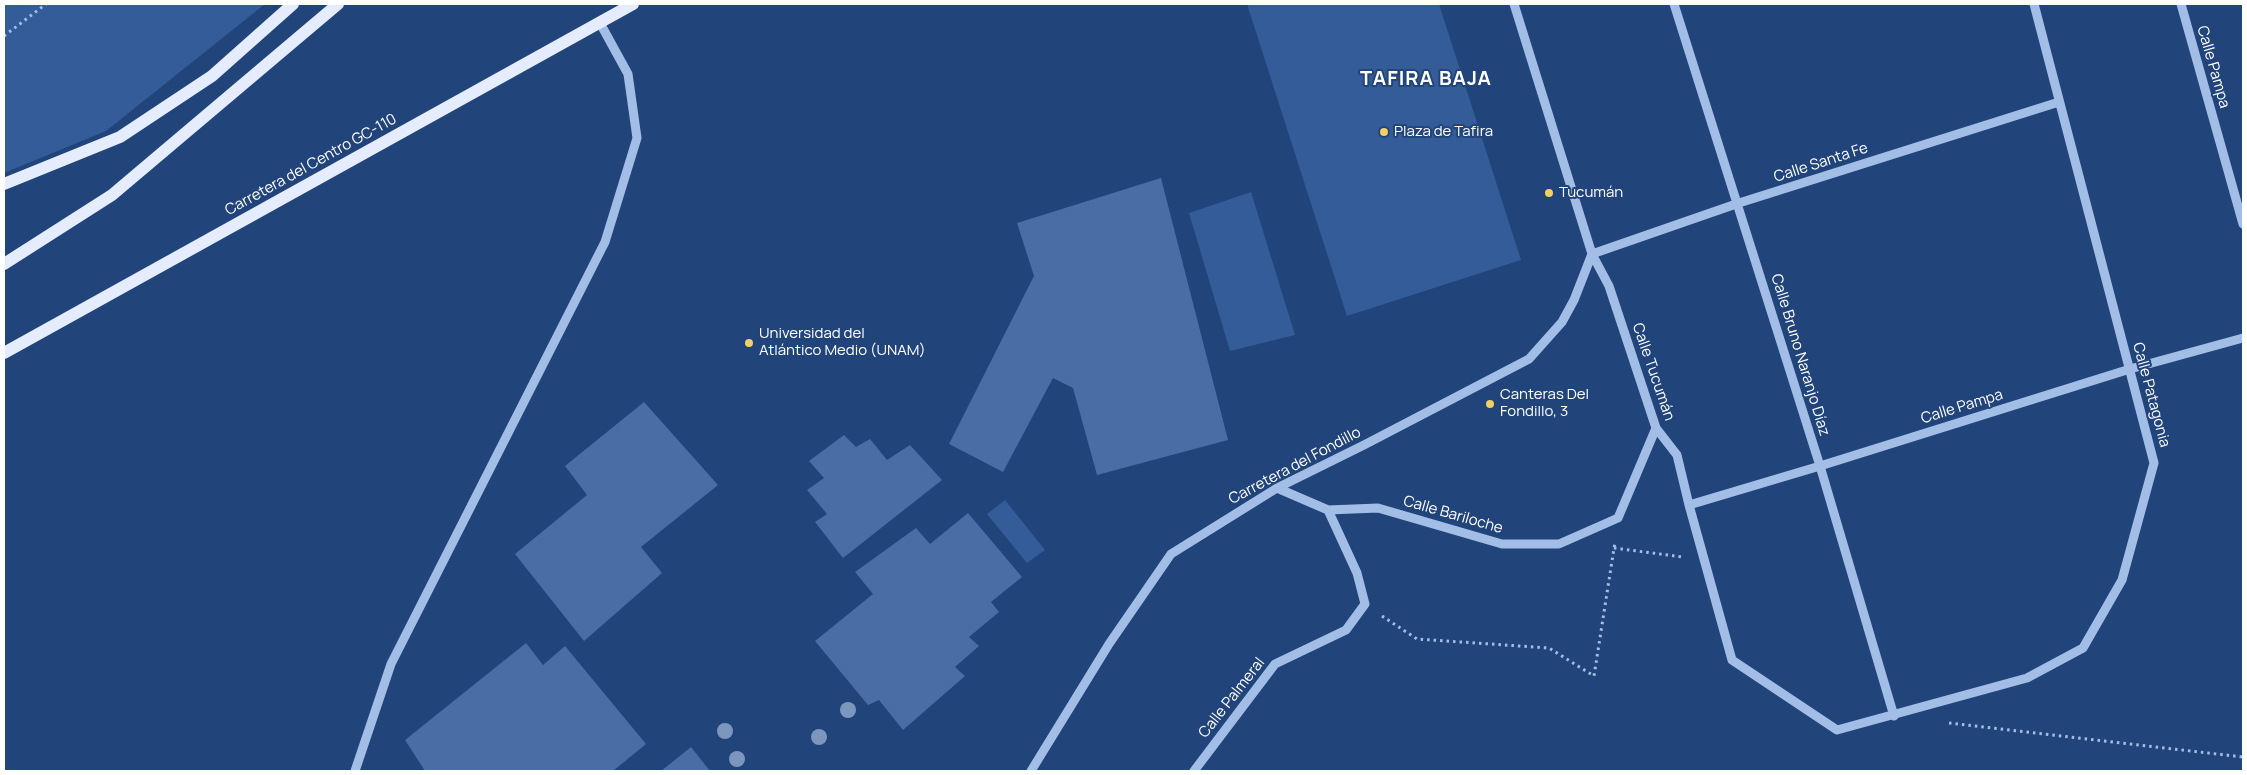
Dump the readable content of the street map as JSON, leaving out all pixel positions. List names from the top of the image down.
{
  "streets": {
    "main road": ["Carretera del Centro GC-110"],
    "street": [
      "Calle Pampa",
      "Calle Santa Fe",
      "Calle Bruno Naranjo Díaz",
      "Calle Tucumán",
      "Calle Patagonia",
      "Carretera del Fondillo",
      "Calle Bariloche",
      "Calle Palmeral"
    ]
  },
  "crossings": [
    ["Calle Pampa", "Calle Bruno Naranjo Díaz"],
    ["Calle Pampa", "Calle Tucumán"],
    ["Calle Pampa", "Calle Patagonia"],
    ["Calle Santa Fe", "Calle Bruno Naranjo Díaz"],
    ["Calle Santa Fe", "Calle Tucumán"],
    ["Calle Santa Fe", "Calle Patagonia"],
    ["Calle Santa Fe", "Carretera del Fondillo"],
    ["Calle Bruno Naranjo Díaz", "Calle Tucumán"],
    ["Calle Bruno Naranjo Díaz", "Calle Patagonia"],
    ["Calle Tucumán", "Calle Patagonia"],
    ["Calle Tucumán", "Carretera del Fondillo"]
  ],
  "districts": ["TAFIRA BAJA"],
  "places": [
    "Plaza de Tafira",
    "Tucumán",
    "Universidad del Atlántico Medio (UNAM)",
    "Canteras Del Fondillo, 3"
  ]
}
